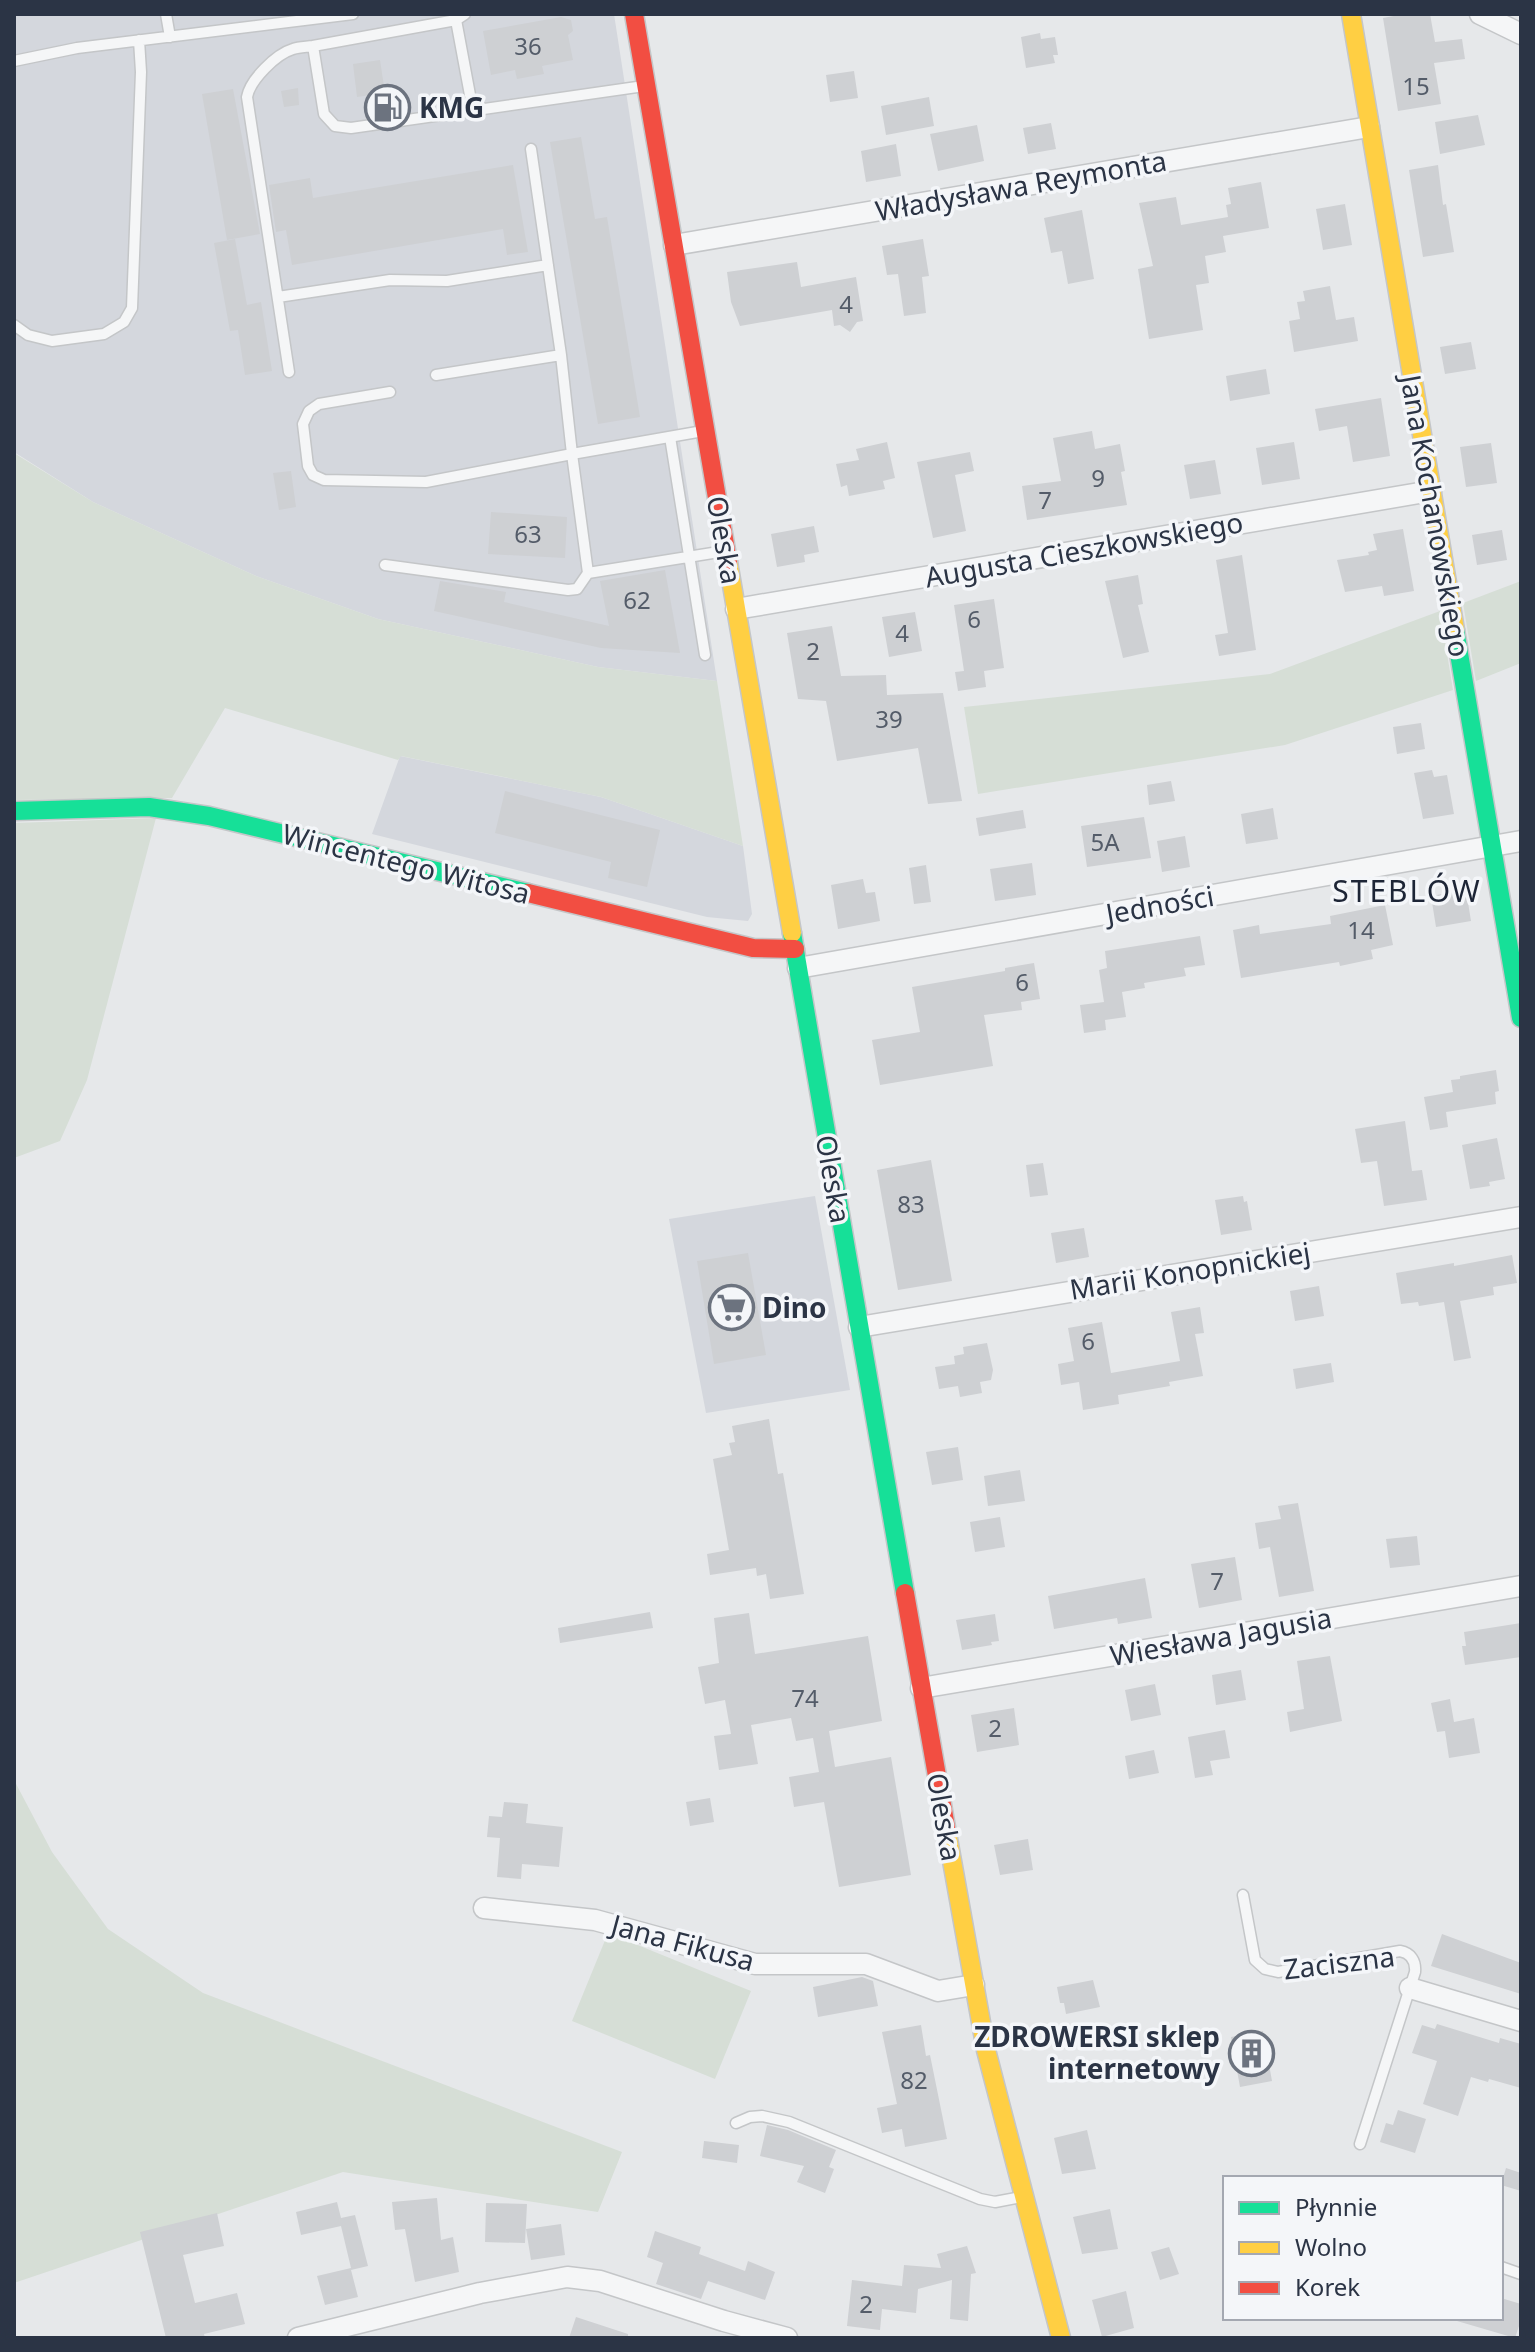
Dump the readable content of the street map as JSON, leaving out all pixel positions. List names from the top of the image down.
{
  "streets": {
    "street": [
      "Władysława Reymonta",
      "Jana Kochanowskiego",
      "Oleska",
      "Augusta Cieszkowskiego",
      "Wincentego Witosa",
      "Jedności",
      "Marii Konopnickiej",
      "Wiesława Jagusia",
      "Jana Fikusa",
      "Zaciszna"
    ]
  },
  "crossings": [
    ["Władysława Reymonta", "Jana Kochanowskiego"],
    ["Władysława Reymonta", "Oleska"],
    ["Jana Kochanowskiego", "Augusta Cieszkowskiego"],
    ["Jana Kochanowskiego", "Jedności"],
    ["Oleska", "Augusta Cieszkowskiego"],
    ["Oleska", "Wincentego Witosa"],
    ["Oleska", "Jedności"],
    ["Oleska", "Marii Konopnickiej"],
    ["Oleska", "Wiesława Jagusia"],
    ["Oleska", "Jana Fikusa"],
    ["Wincentego Witosa", "Jedności"]
  ],
  "districts": ["STEBLÓW"],
  "places": {
    "fuel station": ["KMG"],
    "supermarket": ["Dino"],
    "building": ["ZDROWERSI sklep internetowy"]
  },
  "house_numbers": [
    "36",
    "15",
    "4",
    "9",
    "7",
    "63",
    "62",
    "6",
    "4",
    "2",
    "39",
    "5A",
    "14",
    "6",
    "83",
    "6",
    "7",
    "74",
    "2",
    "82",
    "2"
  ],
  "legend": ["Płynnie", "Wolno", "Korek"]
}
